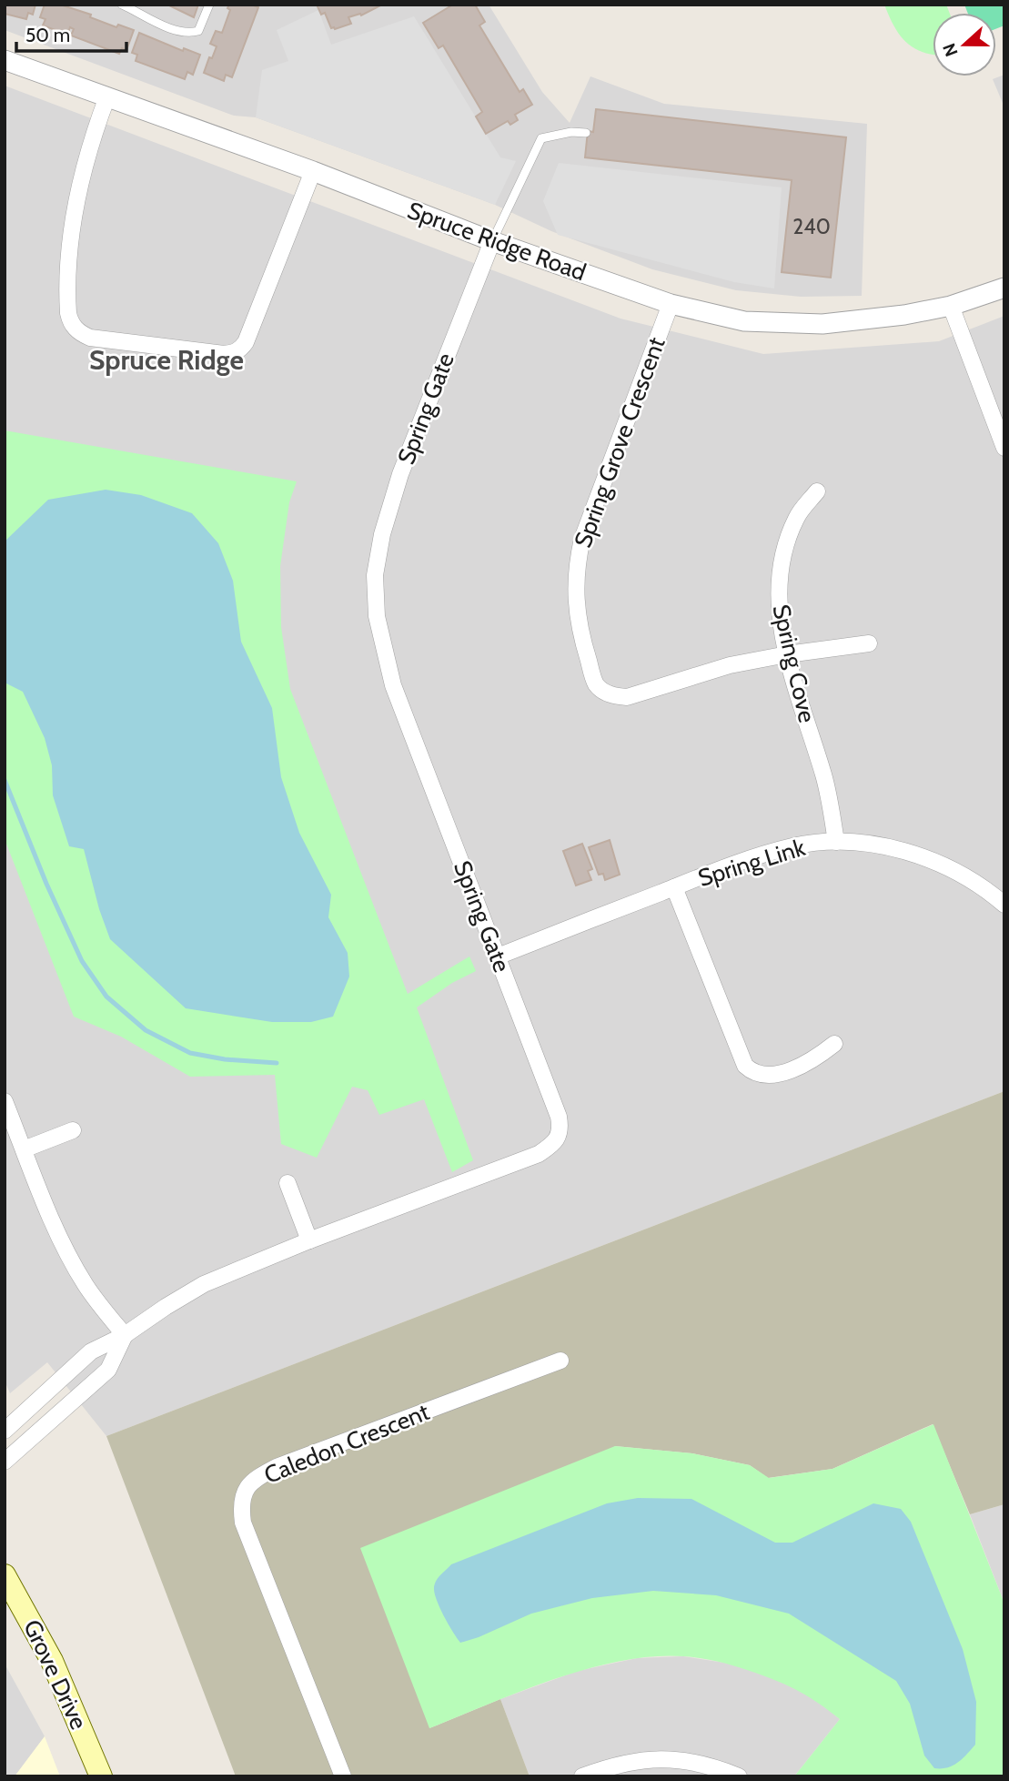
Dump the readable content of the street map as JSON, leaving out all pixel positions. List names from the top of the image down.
{
  "streets": {
    "main road": ["Grove Drive"],
    "street": [
      "Spruce Ridge Road",
      "Spring Gate",
      "Spring Grove Crescent",
      "Spring Cove",
      "Spring Link",
      "Caledon Crescent"
    ]
  },
  "crossings": [
    ["Spruce Ridge Road", "Spring Gate"],
    ["Spruce Ridge Road", "Spring Grove Crescent"],
    ["Spring Gate", "Spring Link"],
    ["Spring Grove Crescent", "Spring Cove"],
    ["Spring Cove", "Spring Link"]
  ],
  "districts": ["Spruce Ridge"],
  "house_numbers": ["240"],
  "scale_bar": "50 m",
  "north": "left"
}
